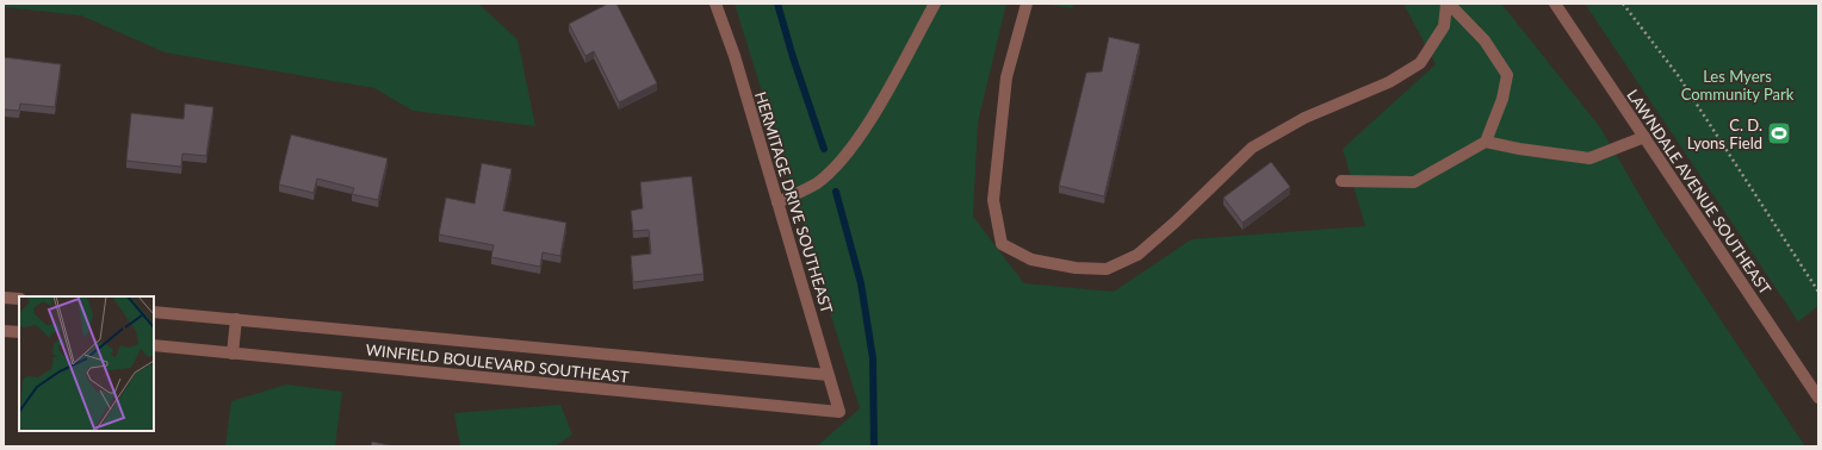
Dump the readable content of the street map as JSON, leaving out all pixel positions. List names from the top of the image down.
{
  "streets": {
    "street": ["LAWNDALE AVENUE SOUTHEAST", "HERMITAGE DRIVE SOUTHEAST", "WINFIELD BOULEVARD SOUTHEAST"]
  },
  "crossings": [
    ["HERMITAGE DRIVE SOUTHEAST", "WINFIELD BOULEVARD SOUTHEAST"]
  ],
  "parks": ["Les Myers Community Park"],
  "places": {
    "sports": ["C. D. Lyons Field"]
  }
}
